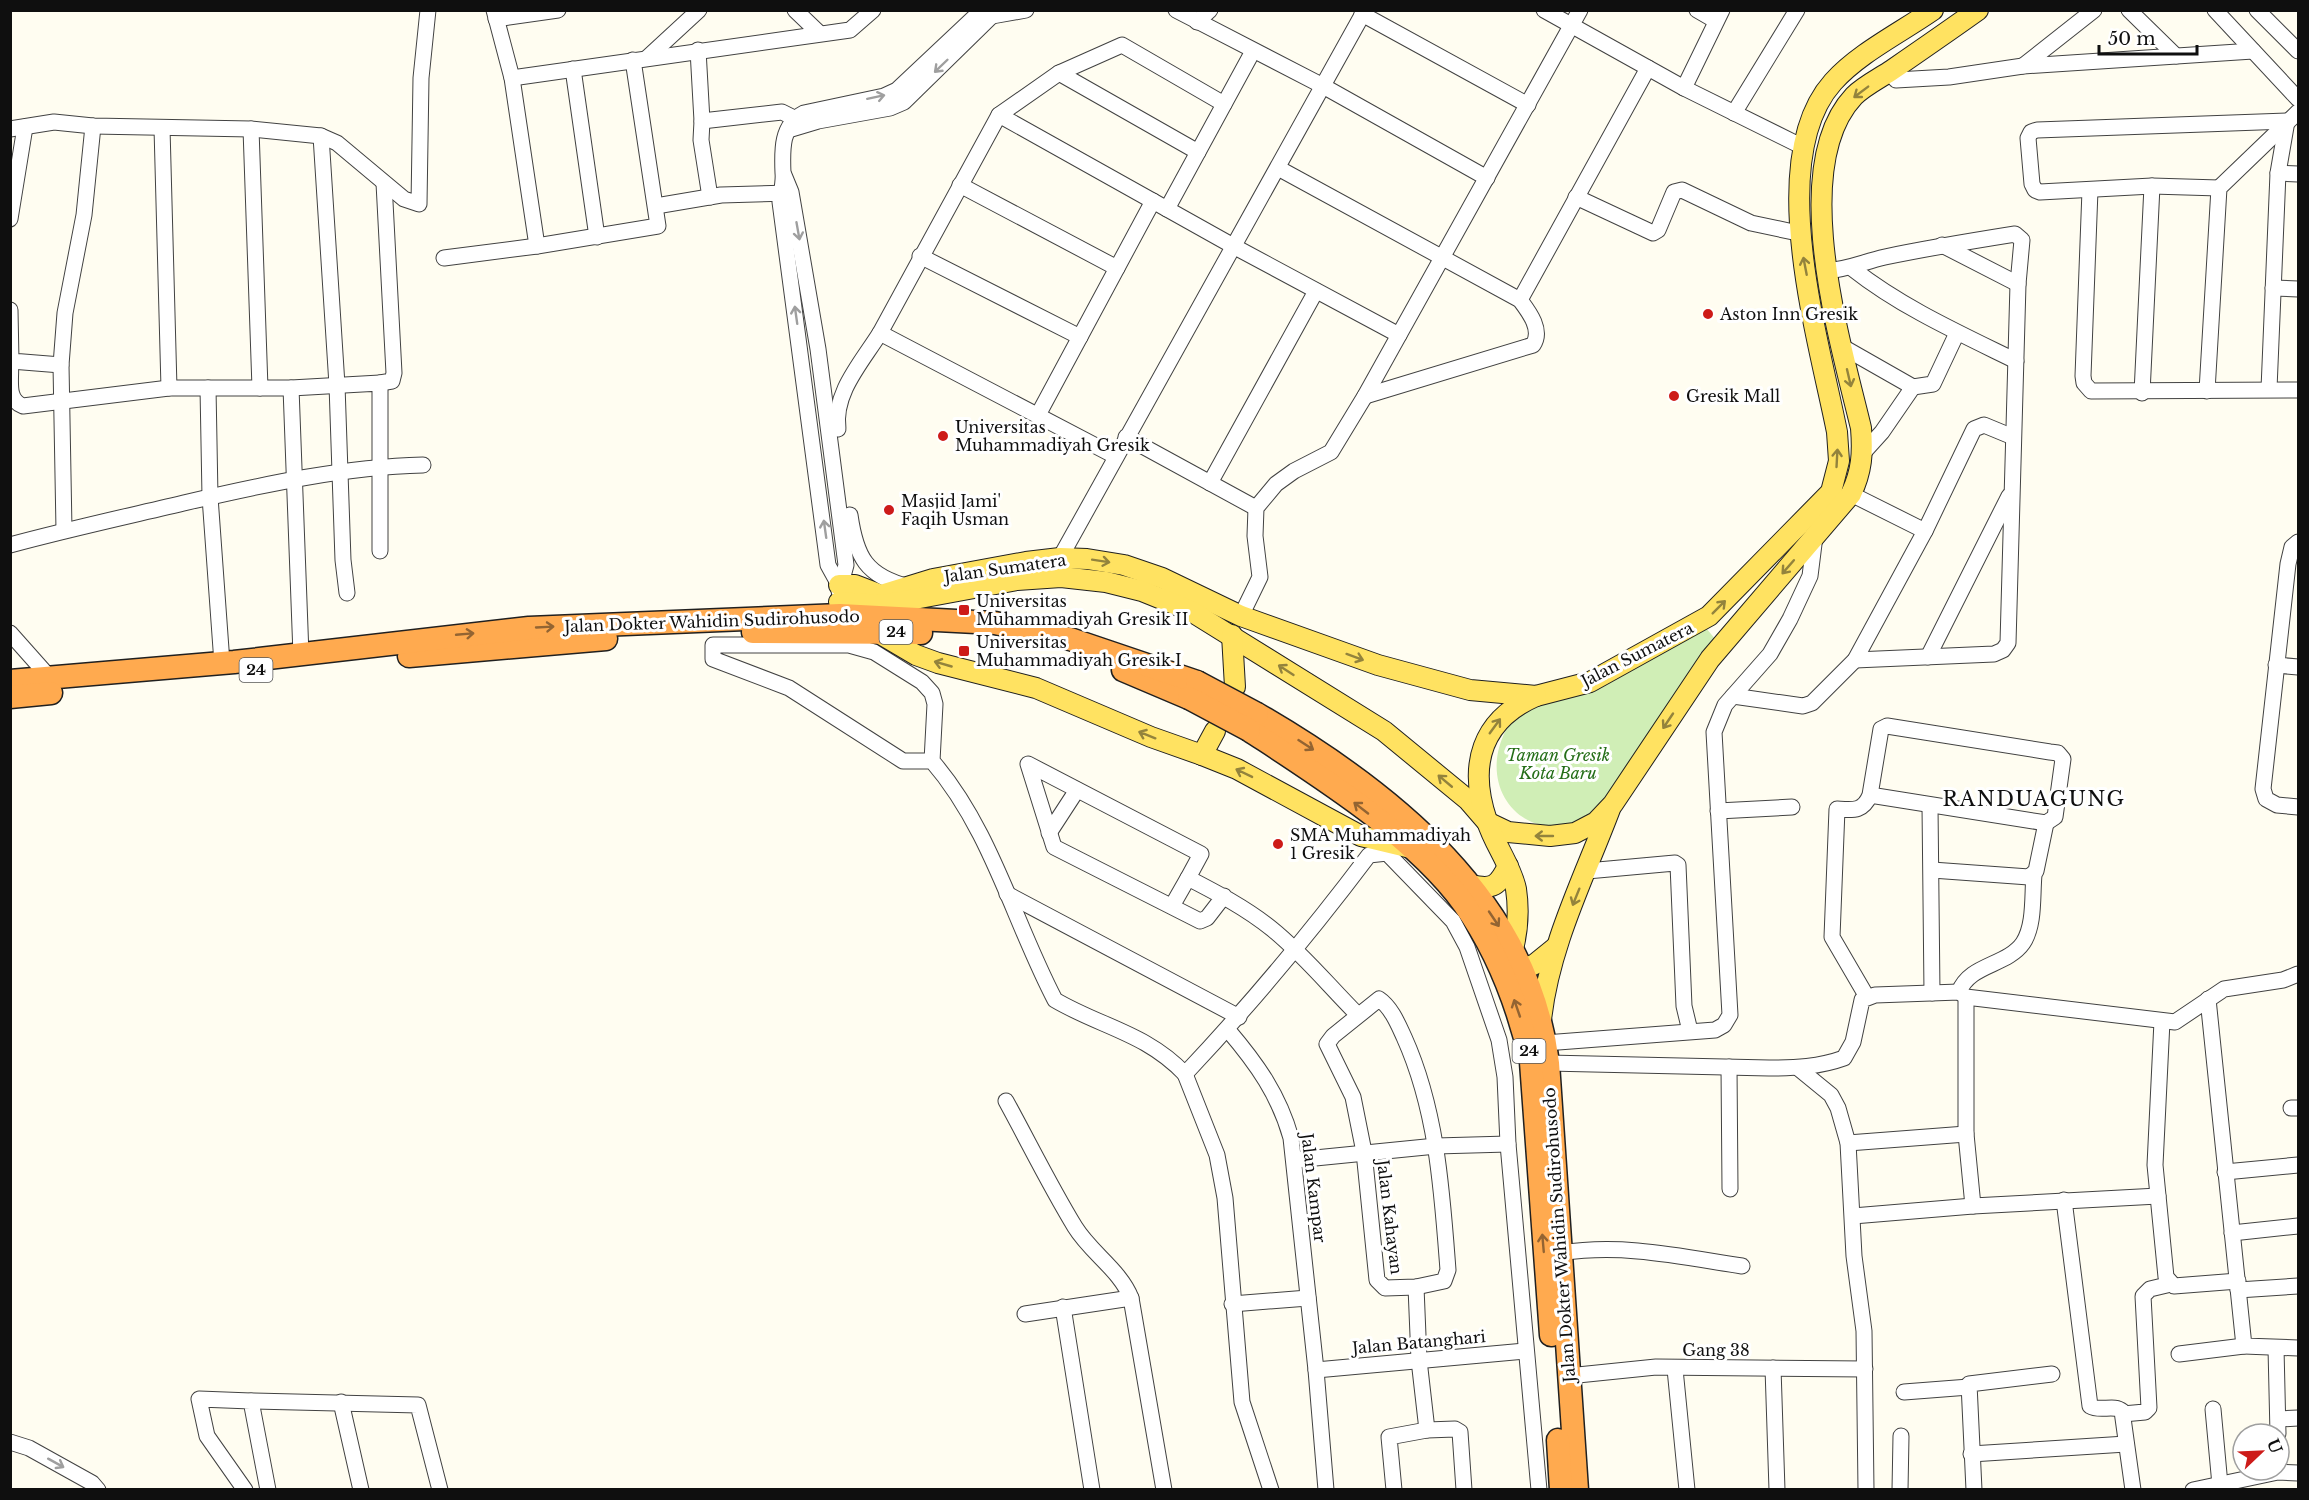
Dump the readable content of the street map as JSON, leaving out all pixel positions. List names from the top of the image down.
{
  "streets": {
    "highway": ["Jalan Dokter Wahidin Sudirohusodo", "24"],
    "main road": ["Jalan Sumatera"],
    "street": [
      "Jalan Kampar",
      "Jalan Kahayan",
      "Jalan Batanghari",
      "Gang 38"
    ]
  },
  "crossings": [
    ["Jalan Sumatera", "Jalan Dokter Wahidin Sudirohusodo"],
    ["Jalan Dokter Wahidin Sudirohusodo", "Gang 38"],
    ["Jalan Kampar", "Jalan Kahayan"],
    ["Jalan Kampar", "Jalan Batanghari"],
    ["Jalan Kahayan", "Jalan Batanghari"]
  ],
  "districts": ["RANDUAGUNG"],
  "parks": ["Taman Gresik Kota Baru"],
  "places": {
    "other": [
      "Aston Inn Gresik",
      "Gresik Mall",
      "Universitas Muhammadiyah Gresik",
      "Masjid Jami' Faqih Usman",
      "SMA Muhammadiyah 1 Gresik"
    ],
    "transit": ["Universitas Muhammadiyah Gresik II", "Universitas Muhammadiyah Gresik I"]
  },
  "scale_bar": "50 m",
  "north": "top right"
}
